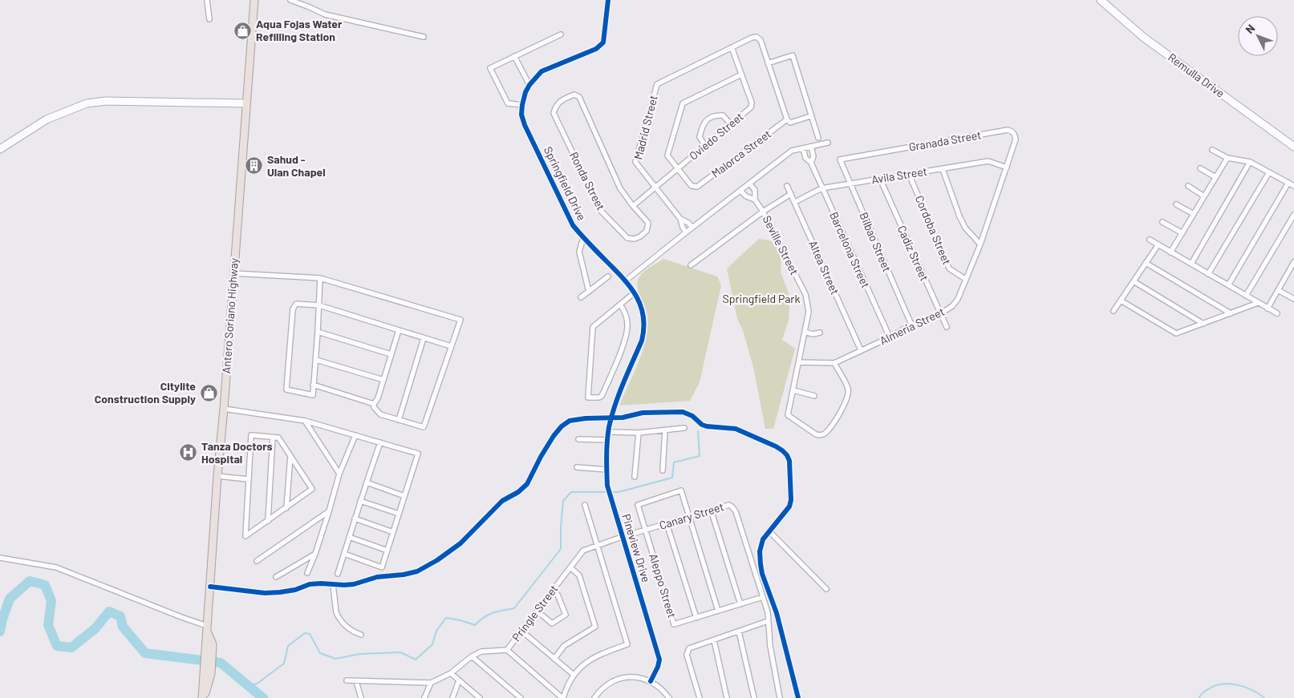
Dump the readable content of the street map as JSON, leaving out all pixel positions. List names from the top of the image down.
{
  "streets": {
    "main road": ["Antero Soriano Highway"],
    "street": [
      "Remulla Drive",
      "Madrid Street",
      "Oviedo Street",
      "Granada Street",
      "Malorca Street",
      "Avila Street",
      "Ronda Street",
      "Springfield Drive",
      "Cordoba Street",
      "Bilbao Street",
      "Seville Street",
      "Barcelona Street",
      "Cadiz Street",
      "Altea Street",
      "Almeria Street",
      "Canary Street",
      "Pineview Drive",
      "Aleppo Street",
      "Pringle Street"
    ]
  },
  "crossings": [
    ["Madrid Street", "Oviedo Street"],
    ["Oviedo Street", "Malorca Street"],
    ["Oviedo Street", "Ronda Street"],
    ["Granada Street", "Avila Street"],
    ["Granada Street", "Bilbao Street"],
    ["Granada Street", "Almeria Street"],
    ["Avila Street", "Cordoba Street"],
    ["Avila Street", "Bilbao Street"],
    ["Avila Street", "Barcelona Street"],
    ["Avila Street", "Cadiz Street"],
    ["Avila Street", "Altea Street"],
    ["Avila Street", "Almeria Street"],
    ["Springfield Drive", "Pineview Drive"],
    ["Cordoba Street", "Almeria Street"],
    ["Bilbao Street", "Almeria Street"],
    ["Seville Street", "Almeria Street"],
    ["Barcelona Street", "Almeria Street"],
    ["Cadiz Street", "Almeria Street"],
    ["Altea Street", "Almeria Street"],
    ["Canary Street", "Pineview Drive"],
    ["Canary Street", "Aleppo Street"],
    ["Canary Street", "Pringle Street"],
    ["Pineview Drive", "Pringle Street"]
  ],
  "parks": ["Springfield Park"],
  "places": {
    "shop": ["Aqua Fojas Water Refilling Station", "Citylite Construction Supply"],
    "building": ["Sahud - Ulan Chapel"],
    "hospital": ["Tanza Doctors Hospital"]
  },
  "north": "top left"
}
